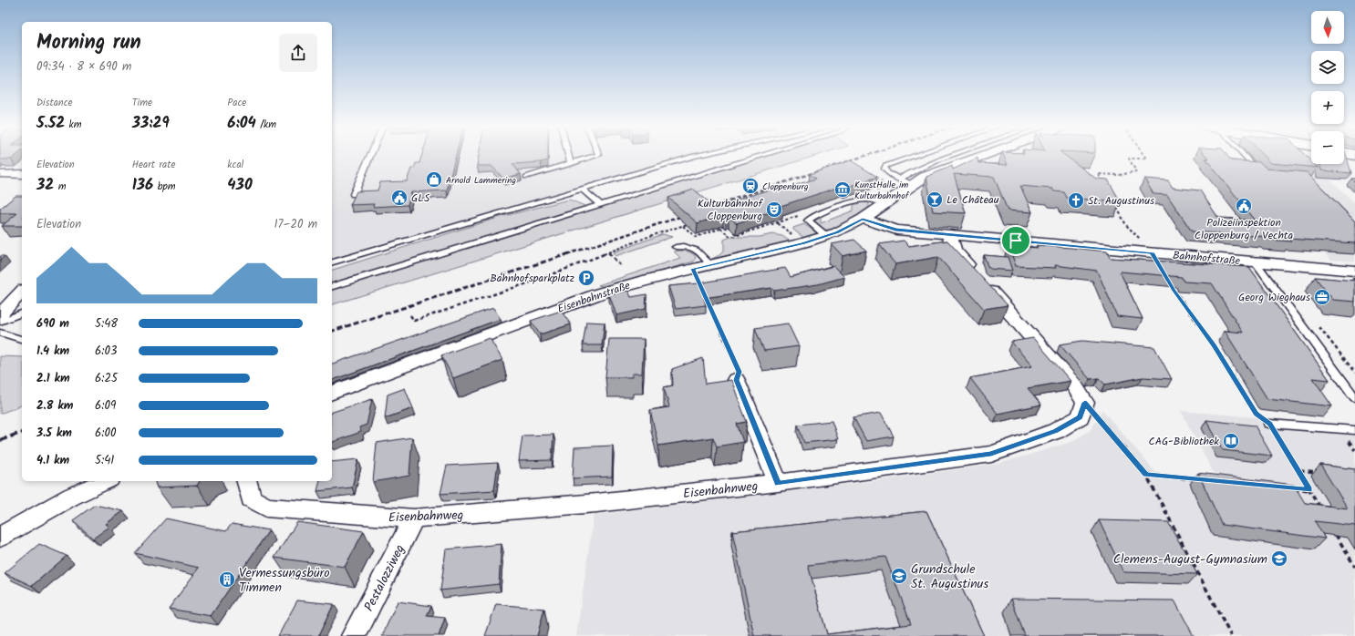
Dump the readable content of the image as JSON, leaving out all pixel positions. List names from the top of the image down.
{
  "streets": {
    "street": [
      "Bahnhofstraße",
      "Eisenbahnstraße",
      "Eisenbahnweg",
      "Pestalozziweg"
    ]
  },
  "crossings": [
    ["Bahnhofstraße", "Eisenbahnstraße"],
    ["Eisenbahnweg", "Pestalozziweg"]
  ],
  "places": {
    "shop": ["Arnold Lammering"],
    "station": ["Cloppenburg"],
    "museum": ["KunstHalle im Kulturbahnhof"],
    "public building": ["GLS", "Polizeiinspektion Cloppenburg / Vechta"],
    "bar": ["Le Château"],
    "church": ["St. Augustinus"],
    "theatre": ["Kulturbahnhof Cloppenburg"],
    "parking": ["Bahnhofsparkplatz"],
    "office": ["Georg Wieghaus"],
    "library": ["CAG-Bibliothek"],
    "school or university": ["Clemens-August-Gymnasium", "Grundschule St. Augustinus"],
    "building": ["Vermessungsbüro Timmen"]
  },
  "north": "bottom",
  "page": {
    "map_buttons": ["+", "−"],
    "heading": ["Morning run", "09:34 · 8 × 690 m"],
    "stats": [
      ["Distance", "5.52 km"],
      ["Time", "33:29"],
      ["Pace", "6:04 /km"],
      ["Elevation", "32 m"],
      ["Heart rate", "136 bpm"],
      ["kcal", "430"]
    ],
    "chart": ["Elevation", "17–20 m"],
    "list": [
      {
        "name": "690 m",
        "note": "5:48"
      },
      {
        "name": "1.4 km",
        "note": "6:03"
      },
      {
        "name": "2.1 km",
        "note": "6:25"
      },
      {
        "name": "2.8 km",
        "note": "6:09"
      },
      {
        "name": "3.5 km",
        "note": "6:00"
      },
      {
        "name": "4.1 km",
        "note": "5:41"
      }
    ]
  }
}
